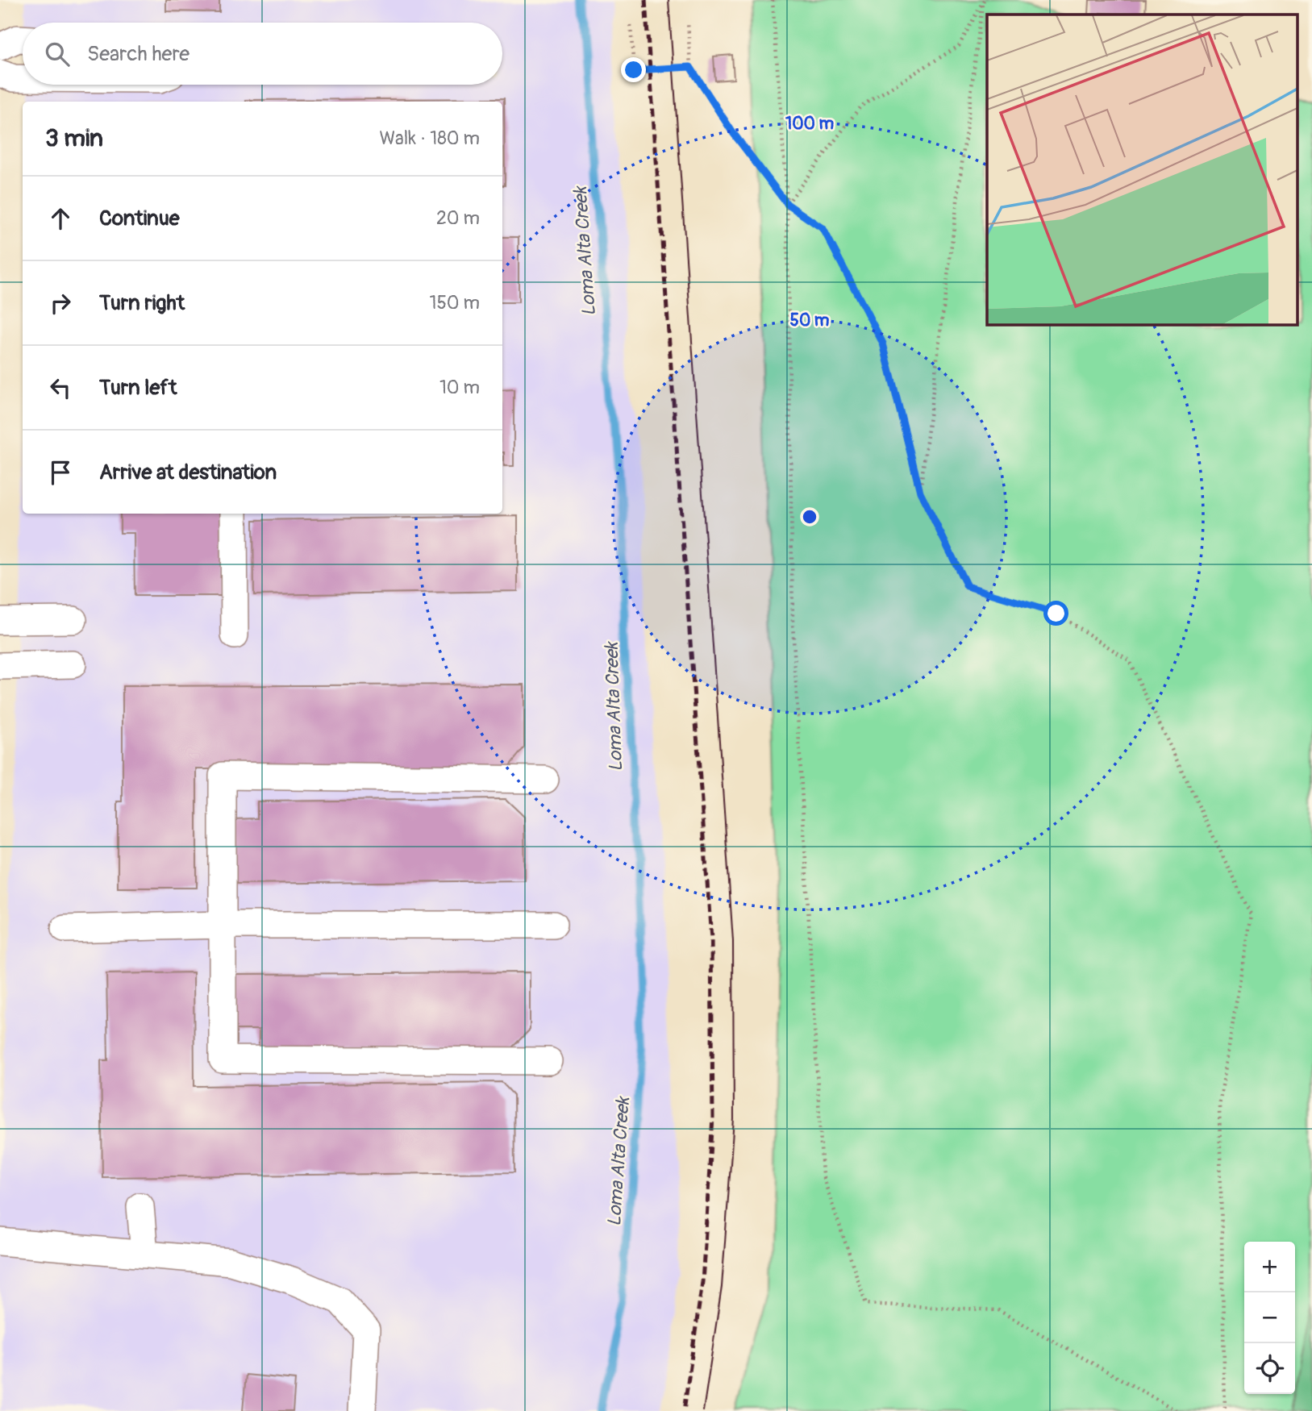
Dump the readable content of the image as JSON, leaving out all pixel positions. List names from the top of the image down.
{
  "water": ["Loma Alta Creek"],
  "page": {
    "search": "Search here",
    "heading": ["3 min", "Walk · 180 m"],
    "list": [
      ["Continue", "20 m"],
      ["Turn right", "150 m"],
      ["Turn left", "10 m"],
      "Arrive at destination"
    ],
    "map_buttons": ["+", "−"]
  },
  "rings": ["100 m", "50 m"]
}
